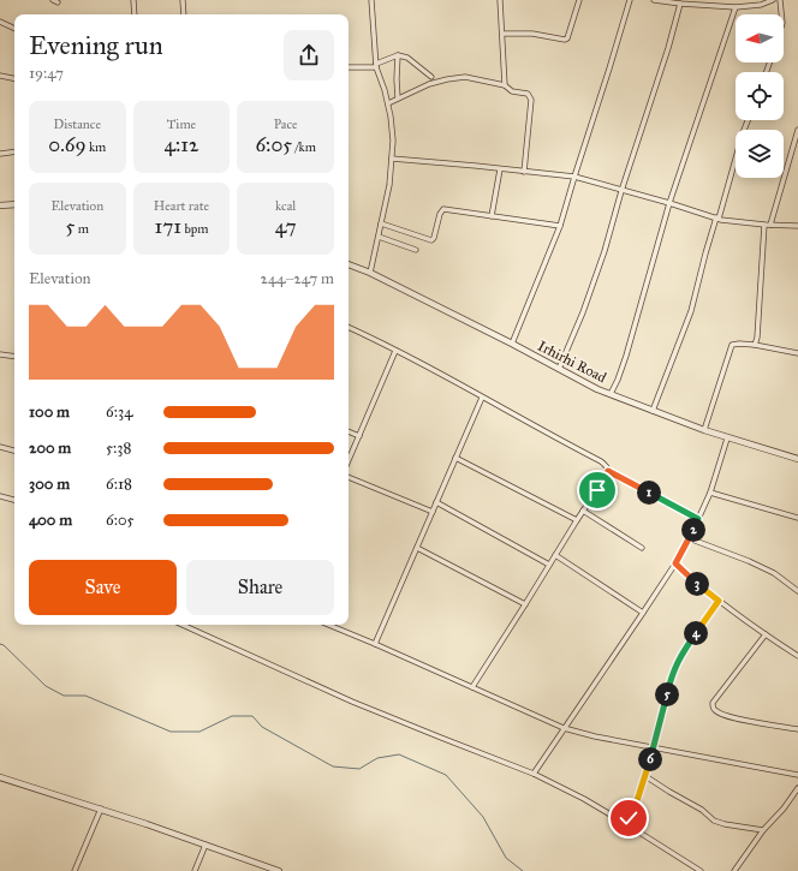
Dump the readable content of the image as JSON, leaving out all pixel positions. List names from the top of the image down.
{
  "streets": {
    "street": ["Irhirhi Road"]
  },
  "north": "left",
  "page": {
    "heading": ["Evening run", "19:47"],
    "stats": [
      ["Distance", "0.69 km"],
      ["Time", "4:12"],
      ["Pace", "6:05 /km"],
      ["Elevation", "5 m"],
      ["Heart rate", "171 bpm"],
      ["kcal", "47"]
    ],
    "chart": ["Elevation", "244–247 m"],
    "list": [
      {
        "name": "100 m",
        "note": "6:34"
      },
      {
        "name": "200 m",
        "note": "5:38"
      },
      {
        "name": "300 m",
        "note": "6:18"
      },
      {
        "name": "400 m",
        "note": "6:05"
      }
    ],
    "pins": [
      "1",
      "2",
      "3",
      "4",
      "5",
      "6"
    ],
    "buttons": ["Save", "Share"]
  }
}
